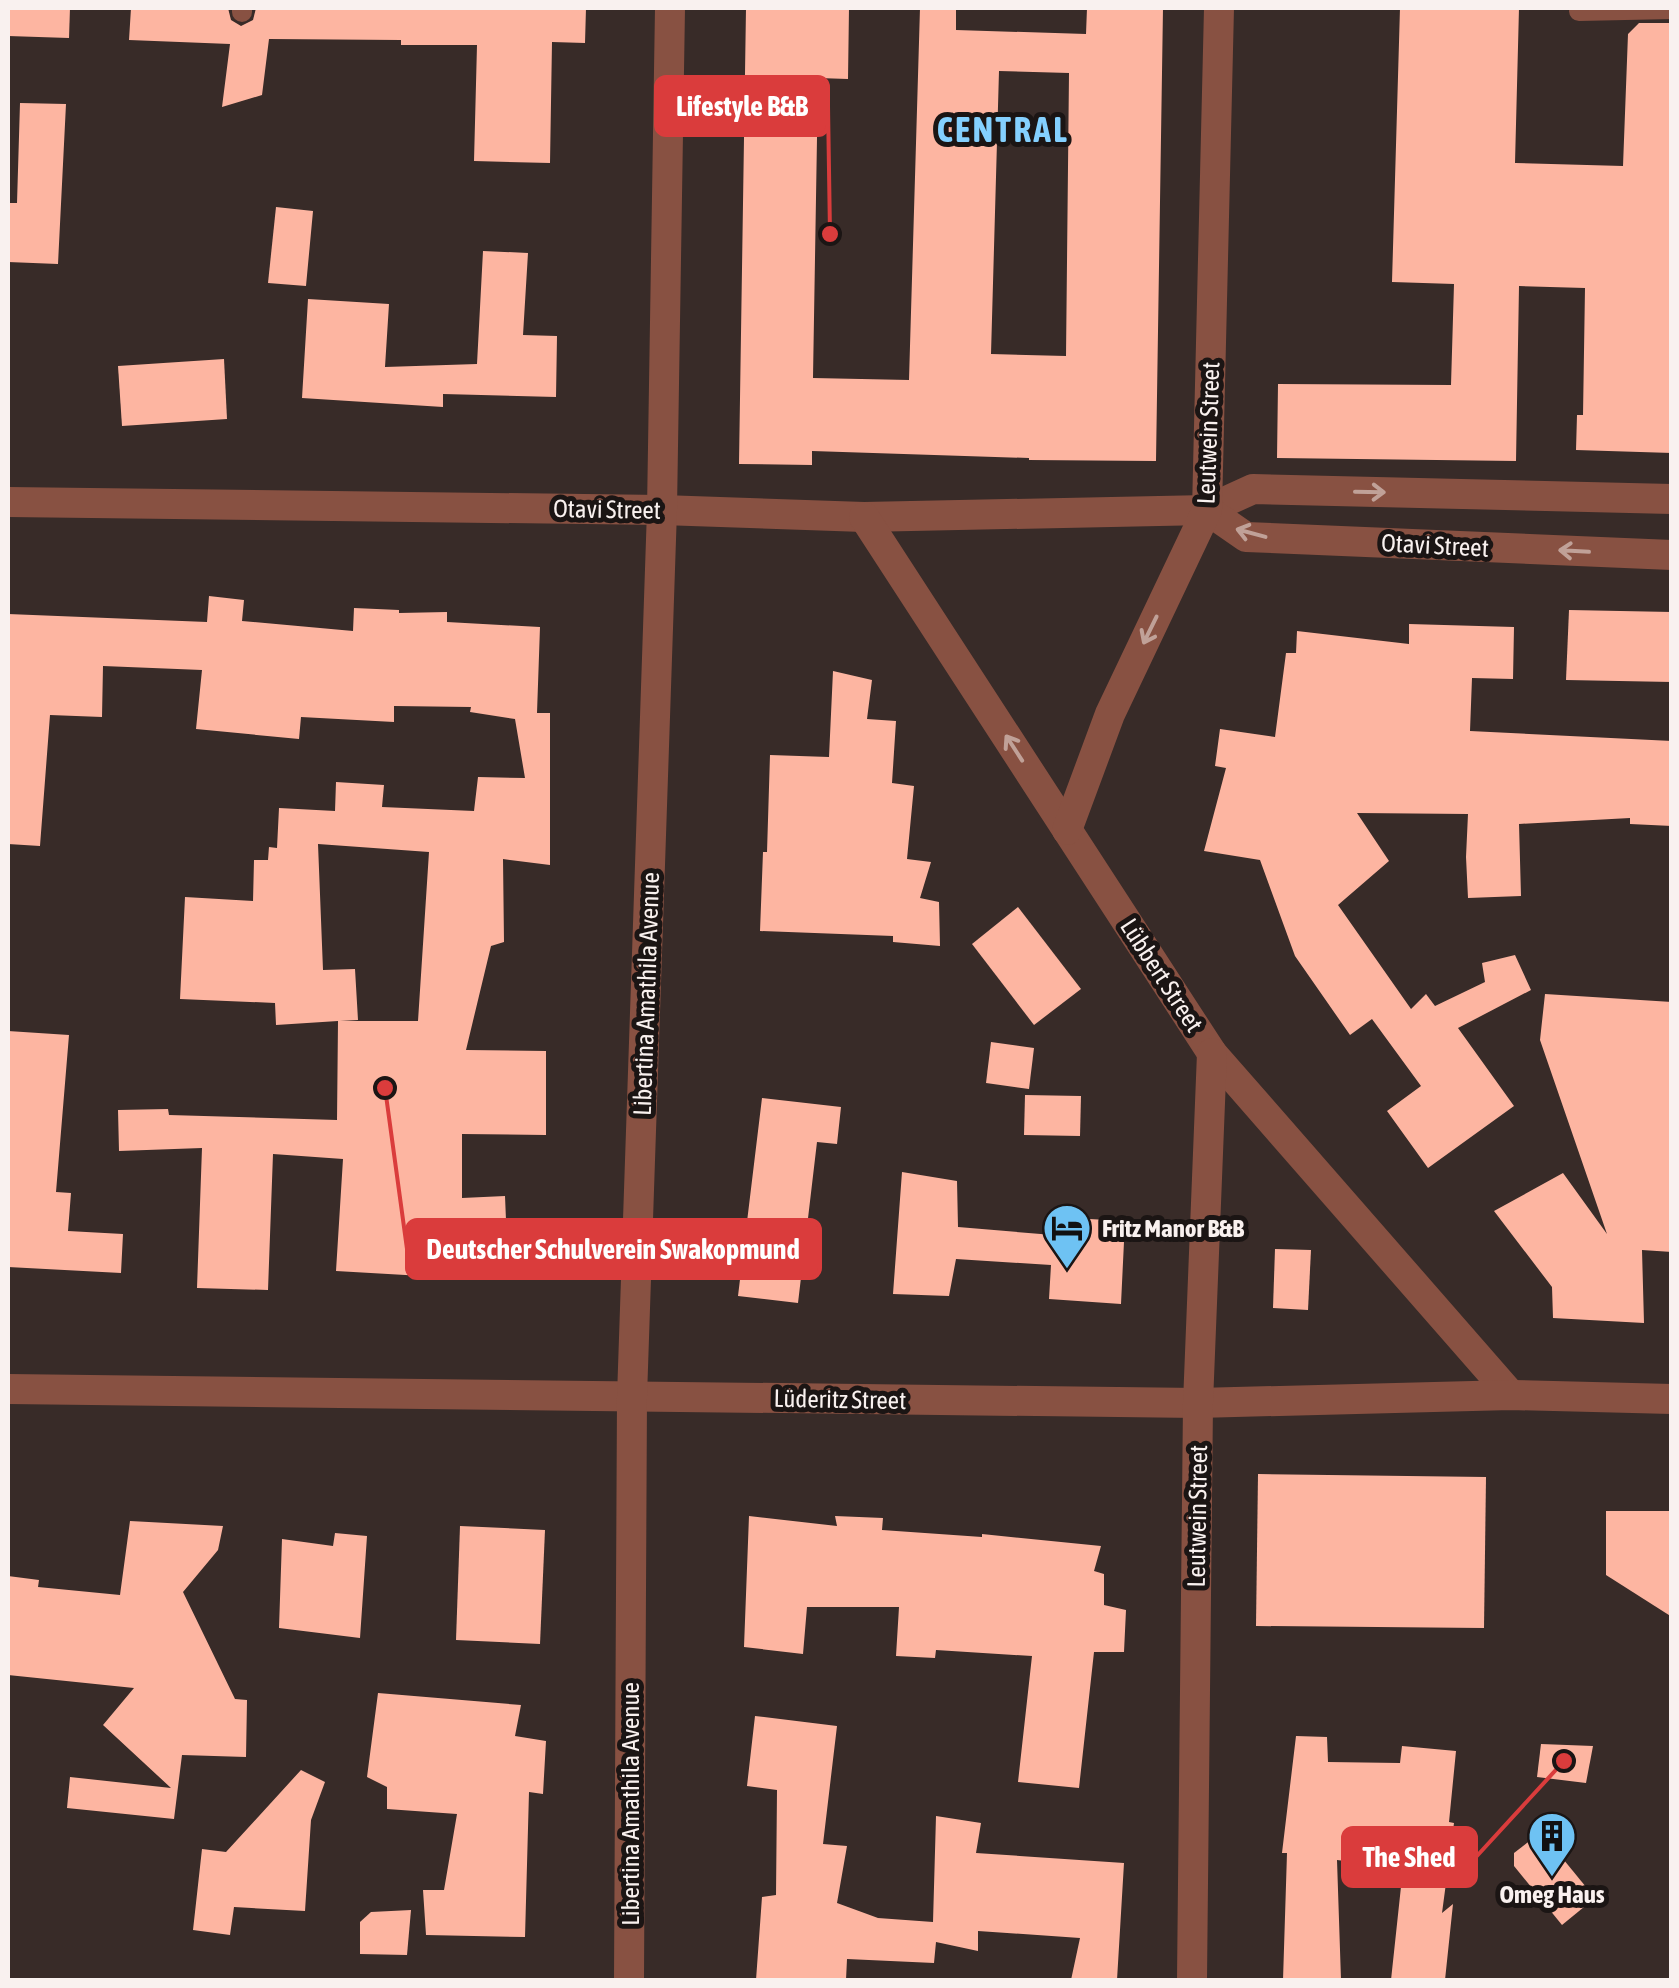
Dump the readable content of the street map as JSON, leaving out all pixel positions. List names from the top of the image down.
{
  "streets": {
    "street": [
      "Leutwein Street",
      "Otavi Street",
      "Lübbert Street",
      "Libertina Amathila Avenue",
      "Lüderitz Street"
    ]
  },
  "crossings": [
    ["Leutwein Street", "Otavi Street"],
    ["Leutwein Street", "Lübbert Street"],
    ["Leutwein Street", "Lüderitz Street"],
    ["Otavi Street", "Lübbert Street"],
    ["Otavi Street", "Libertina Amathila Avenue"],
    ["Lübbert Street", "Lüderitz Street"],
    ["Libertina Amathila Avenue", "Lüderitz Street"]
  ],
  "districts": ["CENTRAL"],
  "places": {
    "other": ["Lifestyle B&B", "Deutscher Schulverein Swakopmund", "The Shed"],
    "hotel": ["Fritz Manor B&B"],
    "building": ["Omeg Haus"]
  }
}
